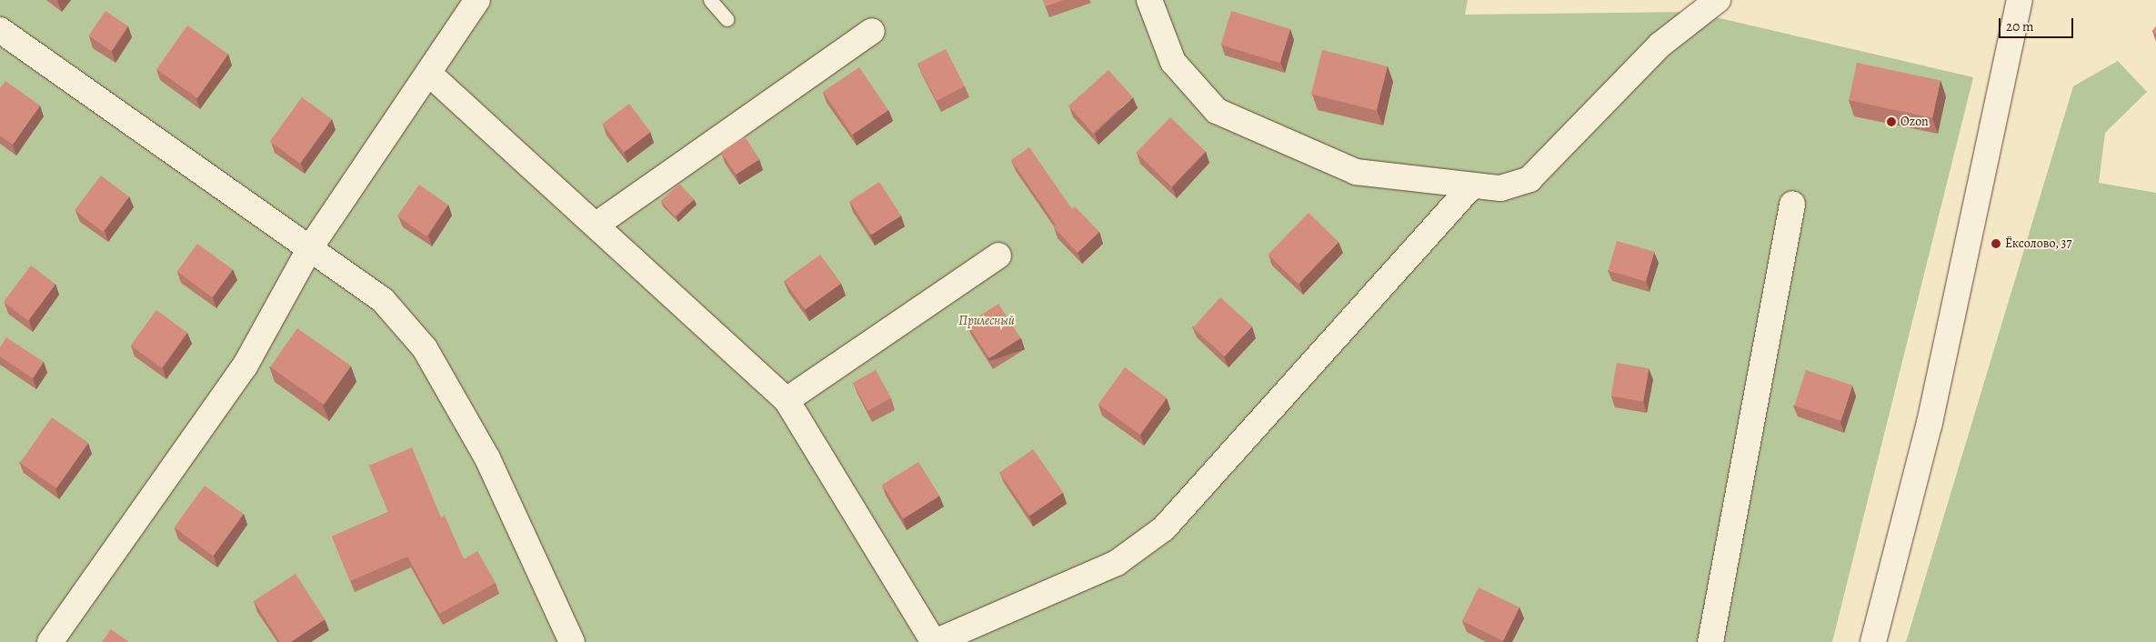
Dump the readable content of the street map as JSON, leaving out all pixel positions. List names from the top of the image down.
{
  "parks": ["Прилесный"],
  "places": ["Ozon", "Ёксолово, 37"],
  "scale_bar": "20 m"
}
